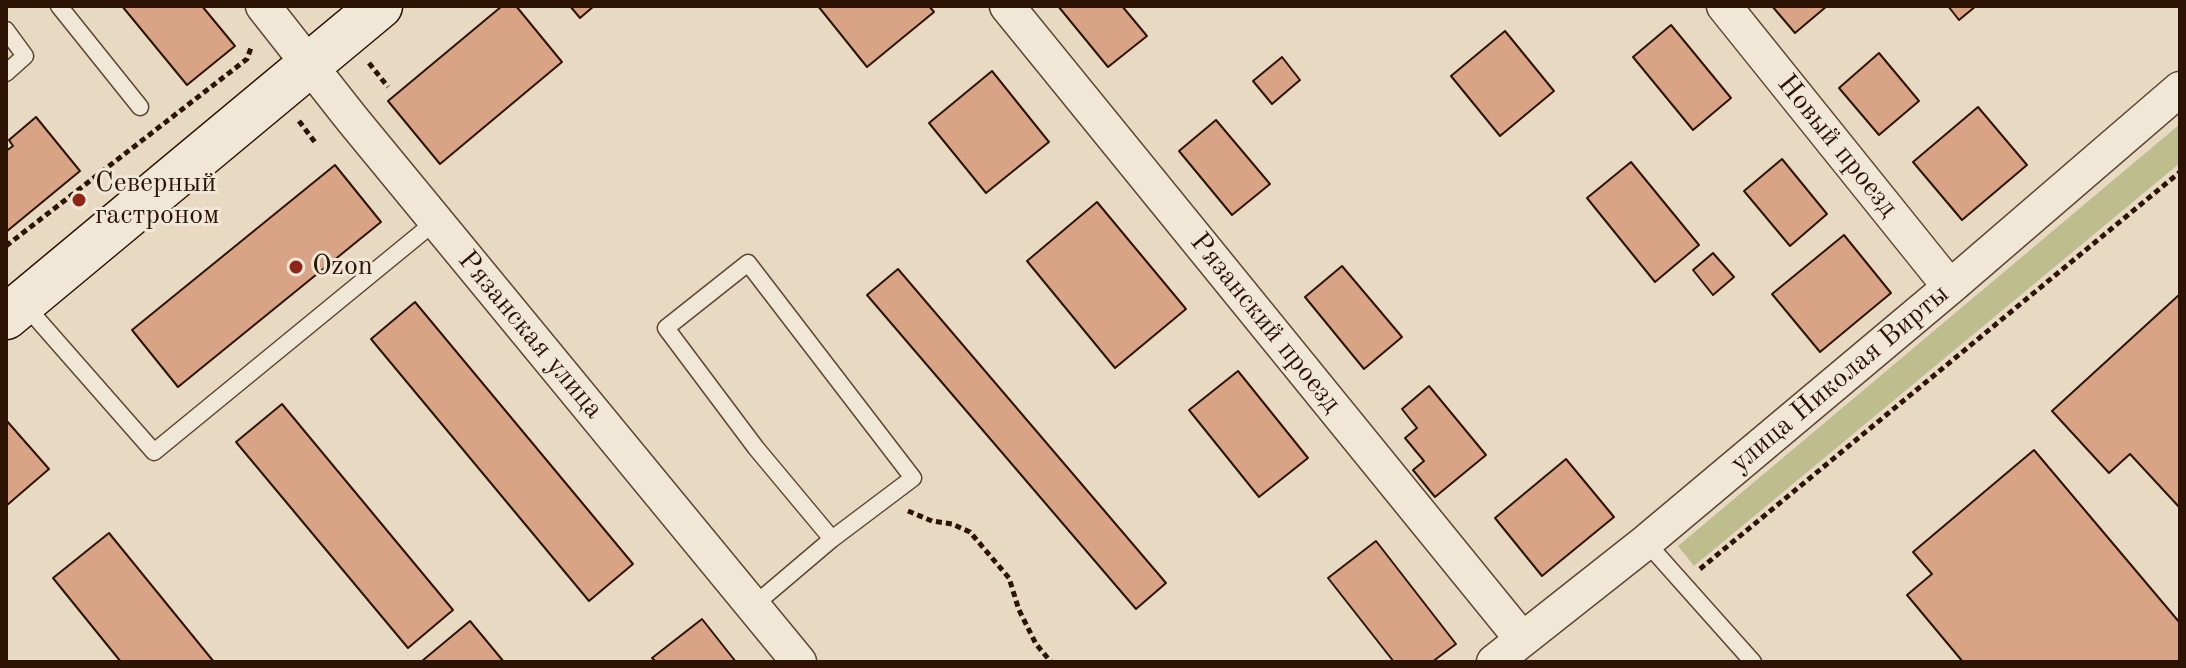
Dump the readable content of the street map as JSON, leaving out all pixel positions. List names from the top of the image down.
{
  "streets": {
    "street": [
      "Новый проезд",
      "Рязанский проезд",
      "Рязанская улица",
      "улица Николая Вирты"
    ]
  },
  "crossings": [
    ["Новый проезд", "улица Николая Вирты"],
    ["Рязанский проезд", "улица Николая Вирты"]
  ],
  "places": ["Северный гастроном", "Ozon"]
}
